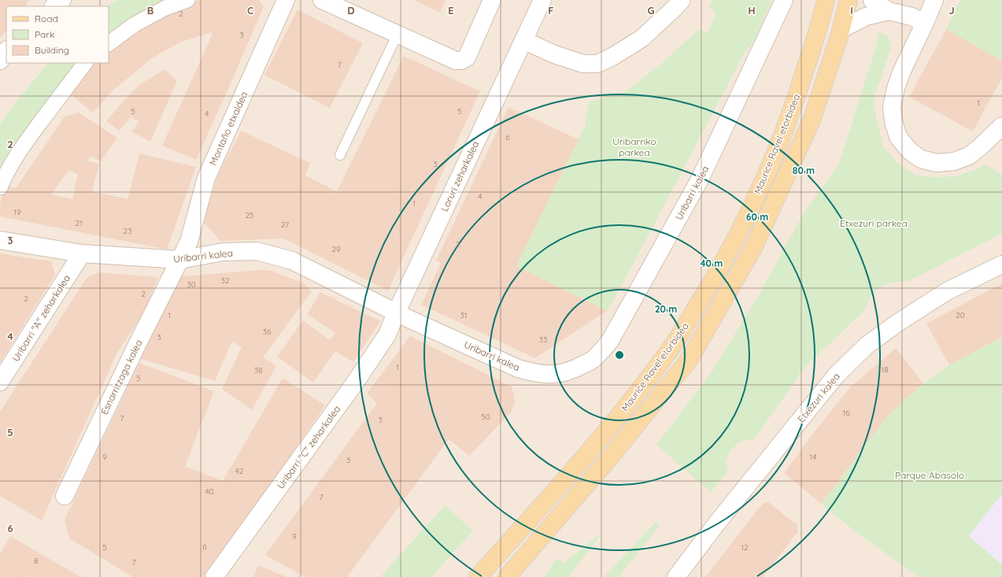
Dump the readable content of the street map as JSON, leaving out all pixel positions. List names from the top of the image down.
{
  "streets": {
    "main road": ["Maurice Ravel etorbidea"],
    "street": [
      "Montaño etxaldea",
      "Loruri zeharkalea",
      "Uribarri kalea",
      "Uribarri \"A\" zeharkalea",
      "Esnarritzaga kalea",
      "Etxezuri kalea",
      "Uribarri \"C\" zeharkalea"
    ]
  },
  "crossings": [
    ["Montaño etxaldea", "Uribarri kalea"],
    ["Montaño etxaldea", "Esnarritzaga kalea"],
    ["Loruri zeharkalea", "Uribarri kalea"],
    ["Loruri zeharkalea", "Uribarri \"C\" zeharkalea"],
    ["Uribarri kalea", "Uribarri \"A\" zeharkalea"],
    ["Uribarri kalea", "Esnarritzaga kalea"],
    ["Uribarri kalea", "Uribarri \"C\" zeharkalea"]
  ],
  "parks": ["Uribarriko parkea", "Etxezuri parkea", "Parque Abasolo"],
  "house_numbers": [
    "2",
    "3",
    "7",
    "1",
    "5",
    "5",
    "4",
    "6",
    "3",
    "4",
    "1",
    "19",
    "25",
    "21",
    "27",
    "23",
    "2",
    "29",
    "32",
    "30",
    "2",
    "2",
    "1",
    "31",
    "20",
    "36",
    "3",
    "33",
    "1",
    "18",
    "38",
    "5",
    "16",
    "50",
    "7",
    "3",
    "9",
    "14",
    "5",
    "42",
    "40",
    "7",
    "9",
    "6",
    "5",
    "12",
    "8",
    "7"
  ],
  "legend": ["Road", "Park", "Building"],
  "grid": {
    "columns": [
      "B",
      "C",
      "D",
      "E",
      "F",
      "G",
      "H",
      "I",
      "J"
    ],
    "rows": [
      "2",
      "3",
      "4",
      "5",
      "6"
    ]
  },
  "rings": [
    "80 m",
    "60 m",
    "40 m",
    "20 m"
  ]
}
